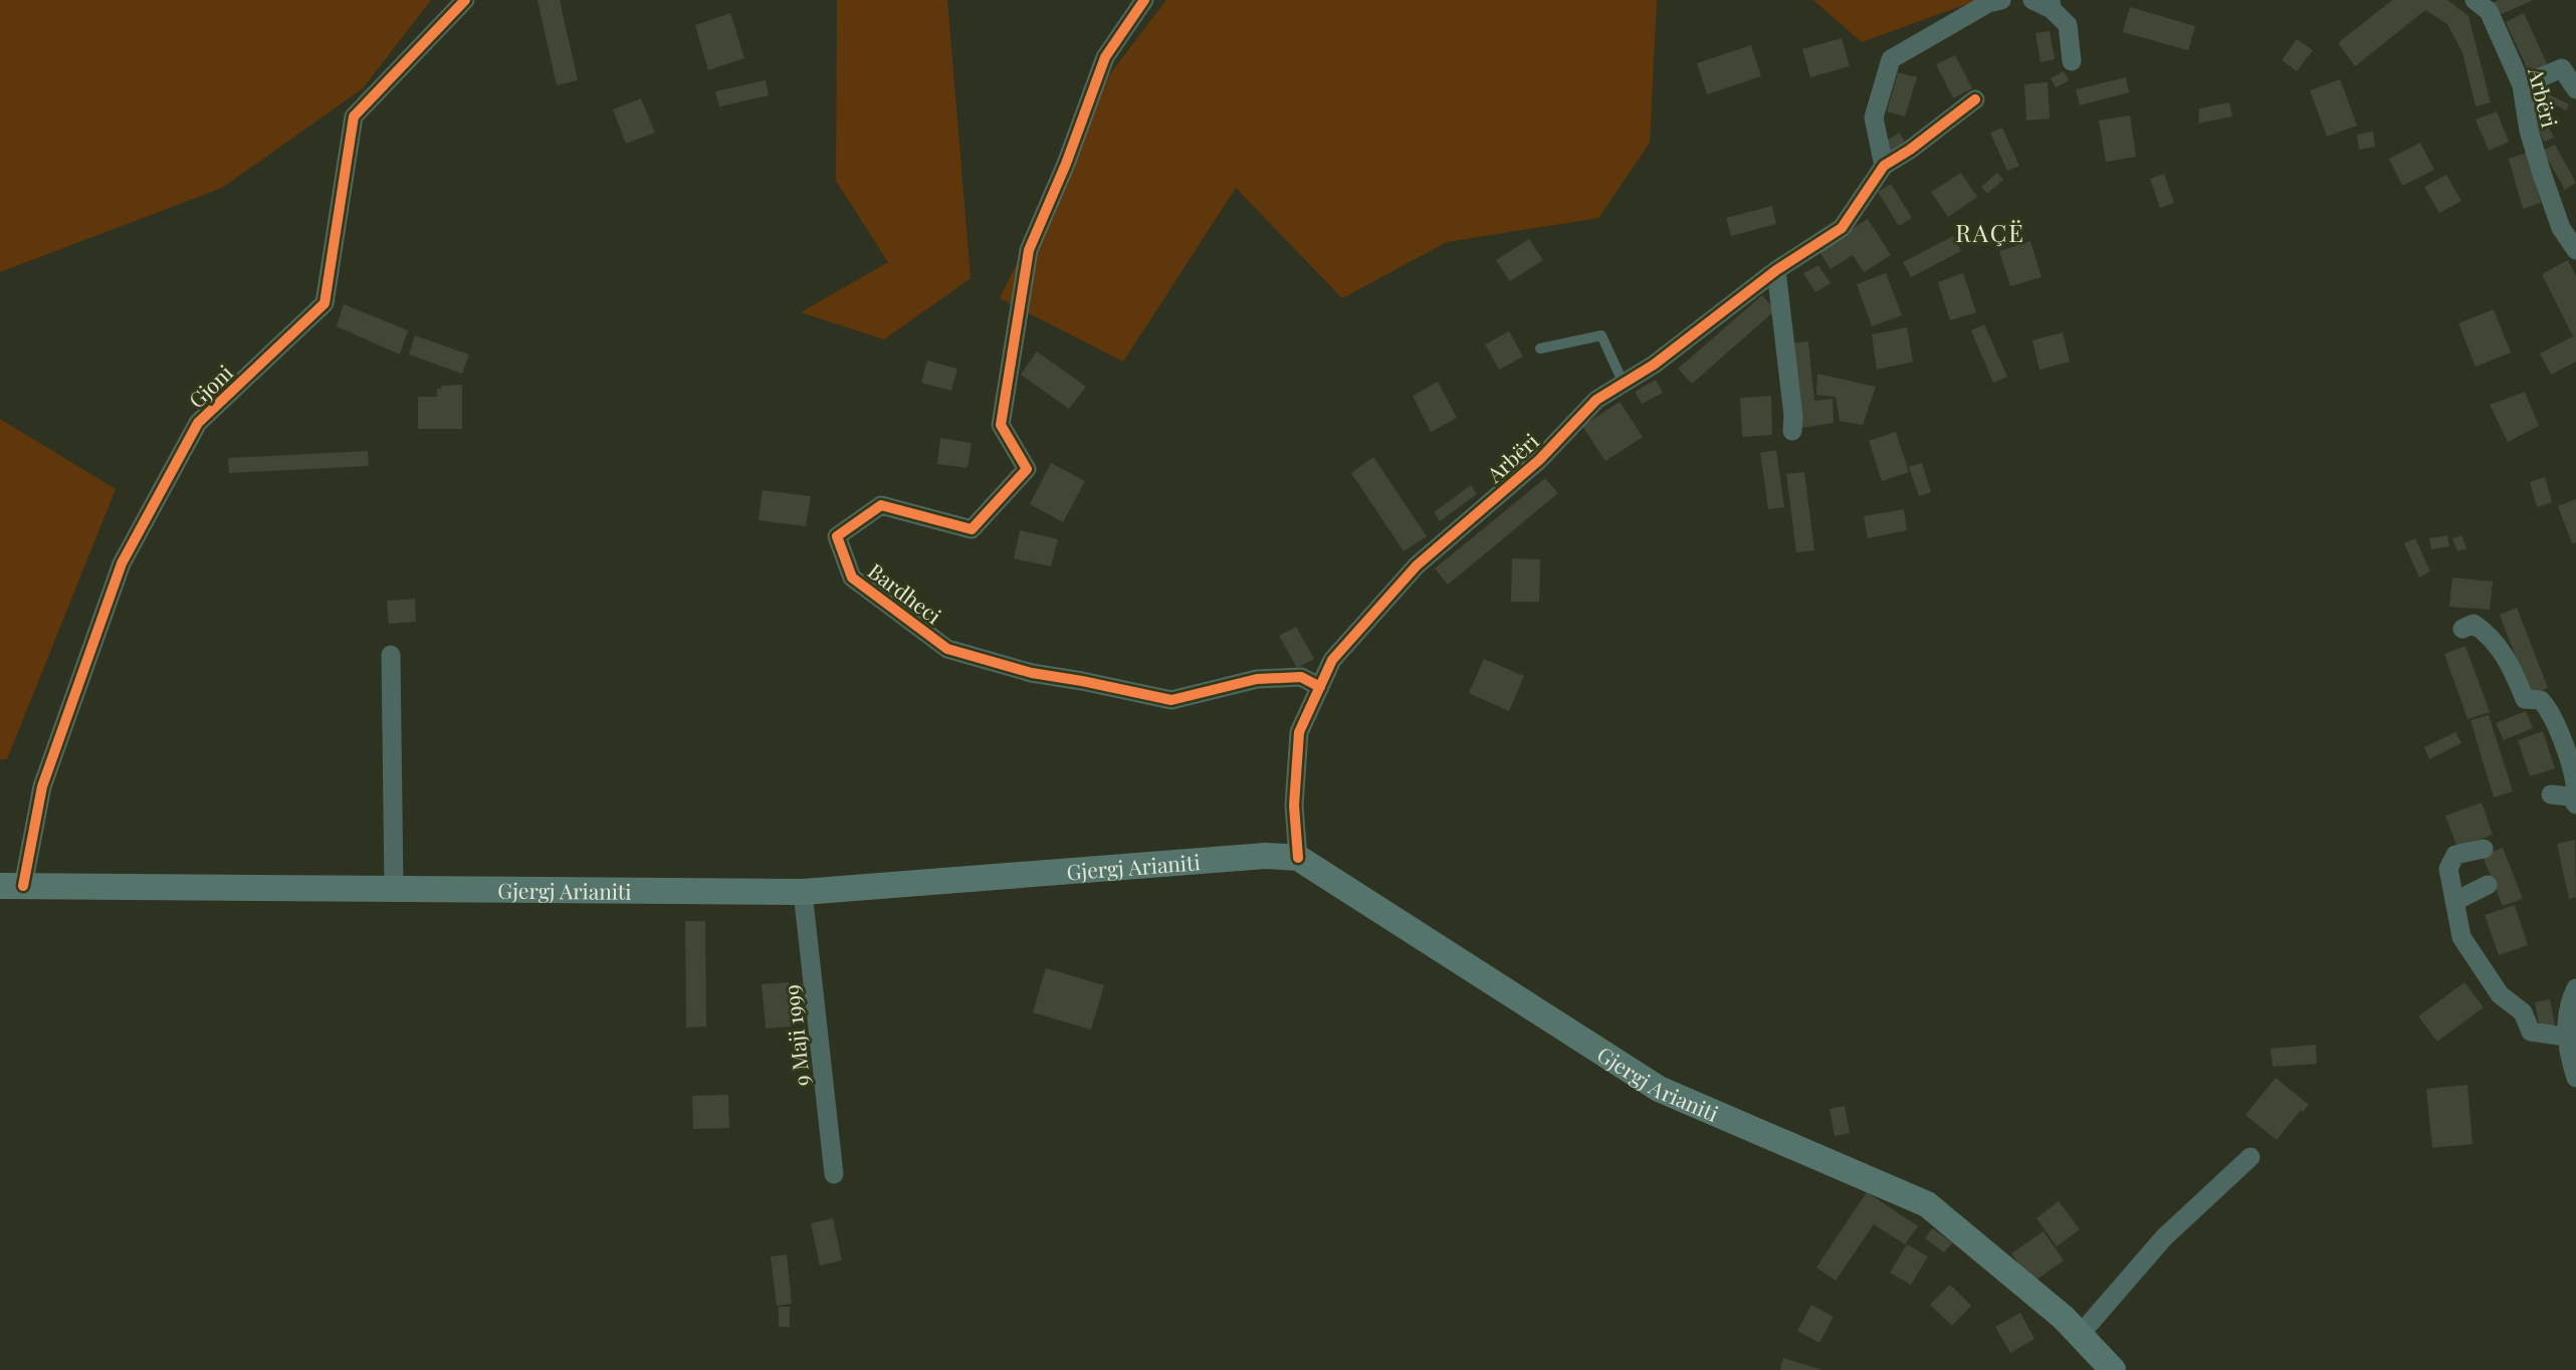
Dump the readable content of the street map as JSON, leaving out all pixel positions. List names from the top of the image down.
{
  "streets": {
    "main road": ["Gjergj Arianiti"],
    "street": [
      "Arbëri",
      "Gjoni",
      "Bardheci",
      "9 Maji 1999"
    ]
  },
  "crossings": [
    ["Arbëri", "Bardheci"],
    ["Arbëri", "Gjergj Arianiti"],
    ["Gjoni", "Gjergj Arianiti"],
    ["Gjergj Arianiti", "9 Maji 1999"]
  ],
  "districts": ["RAÇË"]
}
